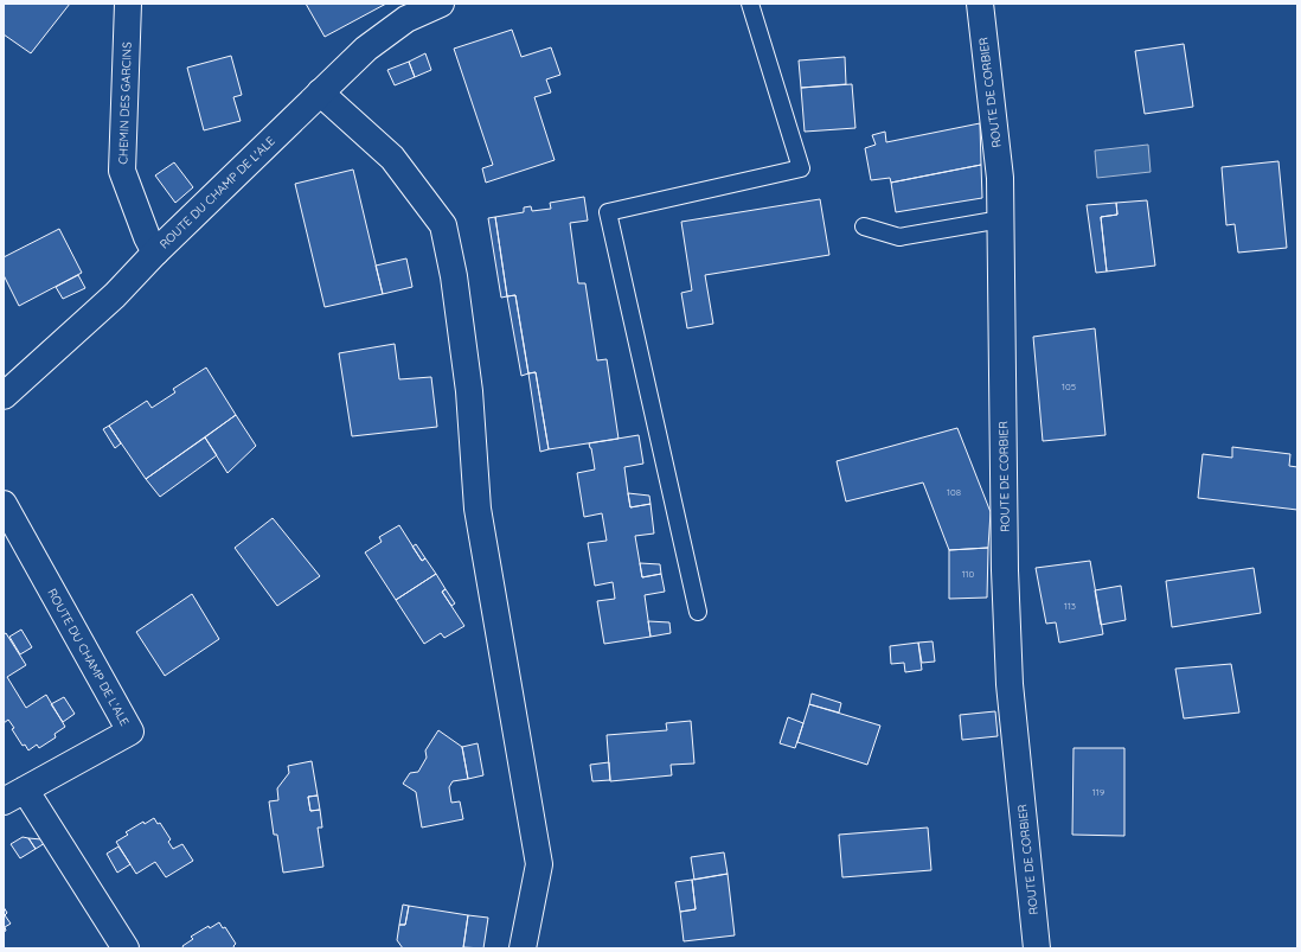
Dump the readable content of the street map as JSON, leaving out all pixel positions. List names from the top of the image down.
{
  "streets": {
    "street": ["ROUTE DE CORBIER", "CHEMIN DES GARCINS", "ROUTE DU CHAMP DE L'ALE"]
  },
  "crossings": [
    ["CHEMIN DES GARCINS", "ROUTE DU CHAMP DE L'ALE"]
  ],
  "house_numbers": [
    "105",
    "108",
    "110",
    "113",
    "119"
  ]
}
